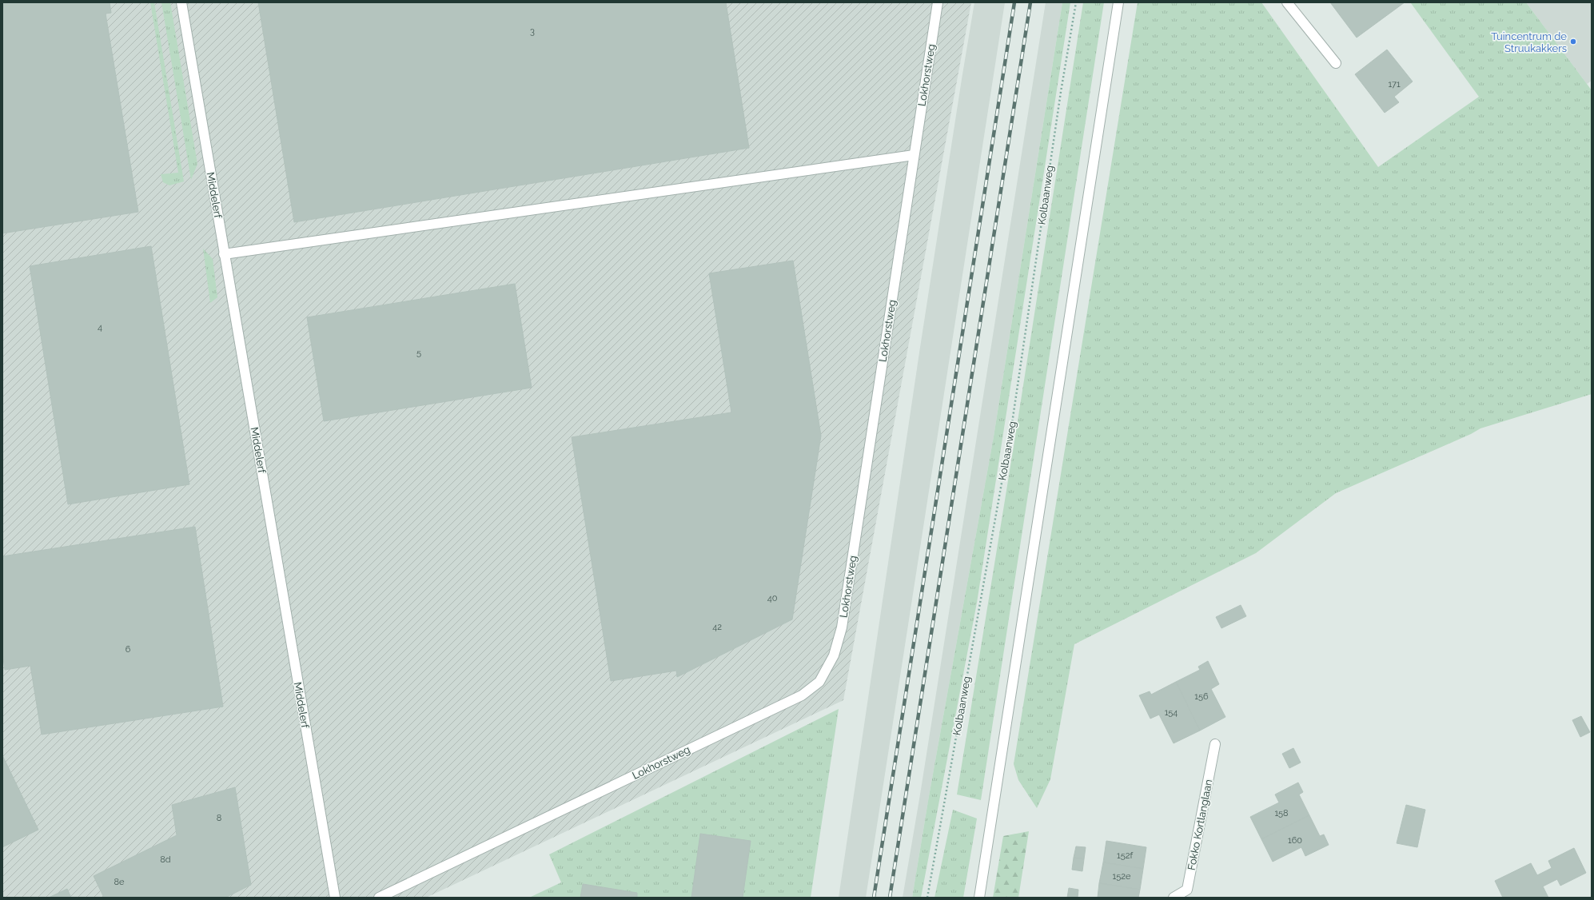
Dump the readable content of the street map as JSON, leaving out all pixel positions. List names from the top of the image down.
{
  "streets": {
    "street": ["Lokhorstweg", "Middelerf", "Fokko Kortlanglaan"],
    "path": ["Kolbaanweg"]
  },
  "places": ["Tuincentrum de Struukakkers"],
  "house_numbers": [
    "3",
    "171",
    "4",
    "5",
    "40",
    "42",
    "6",
    "156",
    "154",
    "158",
    "8",
    "160",
    "152f",
    "8d",
    "152e",
    "8e"
  ]
}
